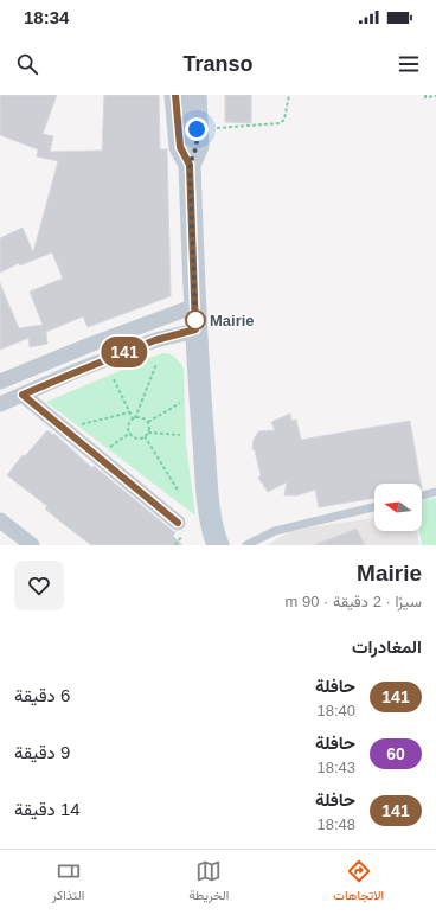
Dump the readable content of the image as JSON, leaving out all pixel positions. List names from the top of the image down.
{
  "places": ["Mairie"],
  "lines": ["bus line 141"],
  "north": "left",
  "page": {
    "status": "18:34",
    "header": "Transo",
    "on_map": "141",
    "heading": [
      ["Mairie", "سيرًا · 2 دقيقة · 90 m"],
      "المغادرات"
    ],
    "list": [
      {
        "mark": "141",
        "name": "حافلة",
        "note": "18:40",
        "value": "6 دقيقة"
      },
      {
        "mark": "60",
        "name": "حافلة",
        "note": "18:43",
        "value": "9 دقيقة"
      },
      {
        "mark": "141",
        "name": "حافلة",
        "note": "18:48",
        "value": "14 دقيقة"
      }
    ],
    "tabs": ["الاتجاهات", "الخريطة", "التذاكر"]
  }
}
